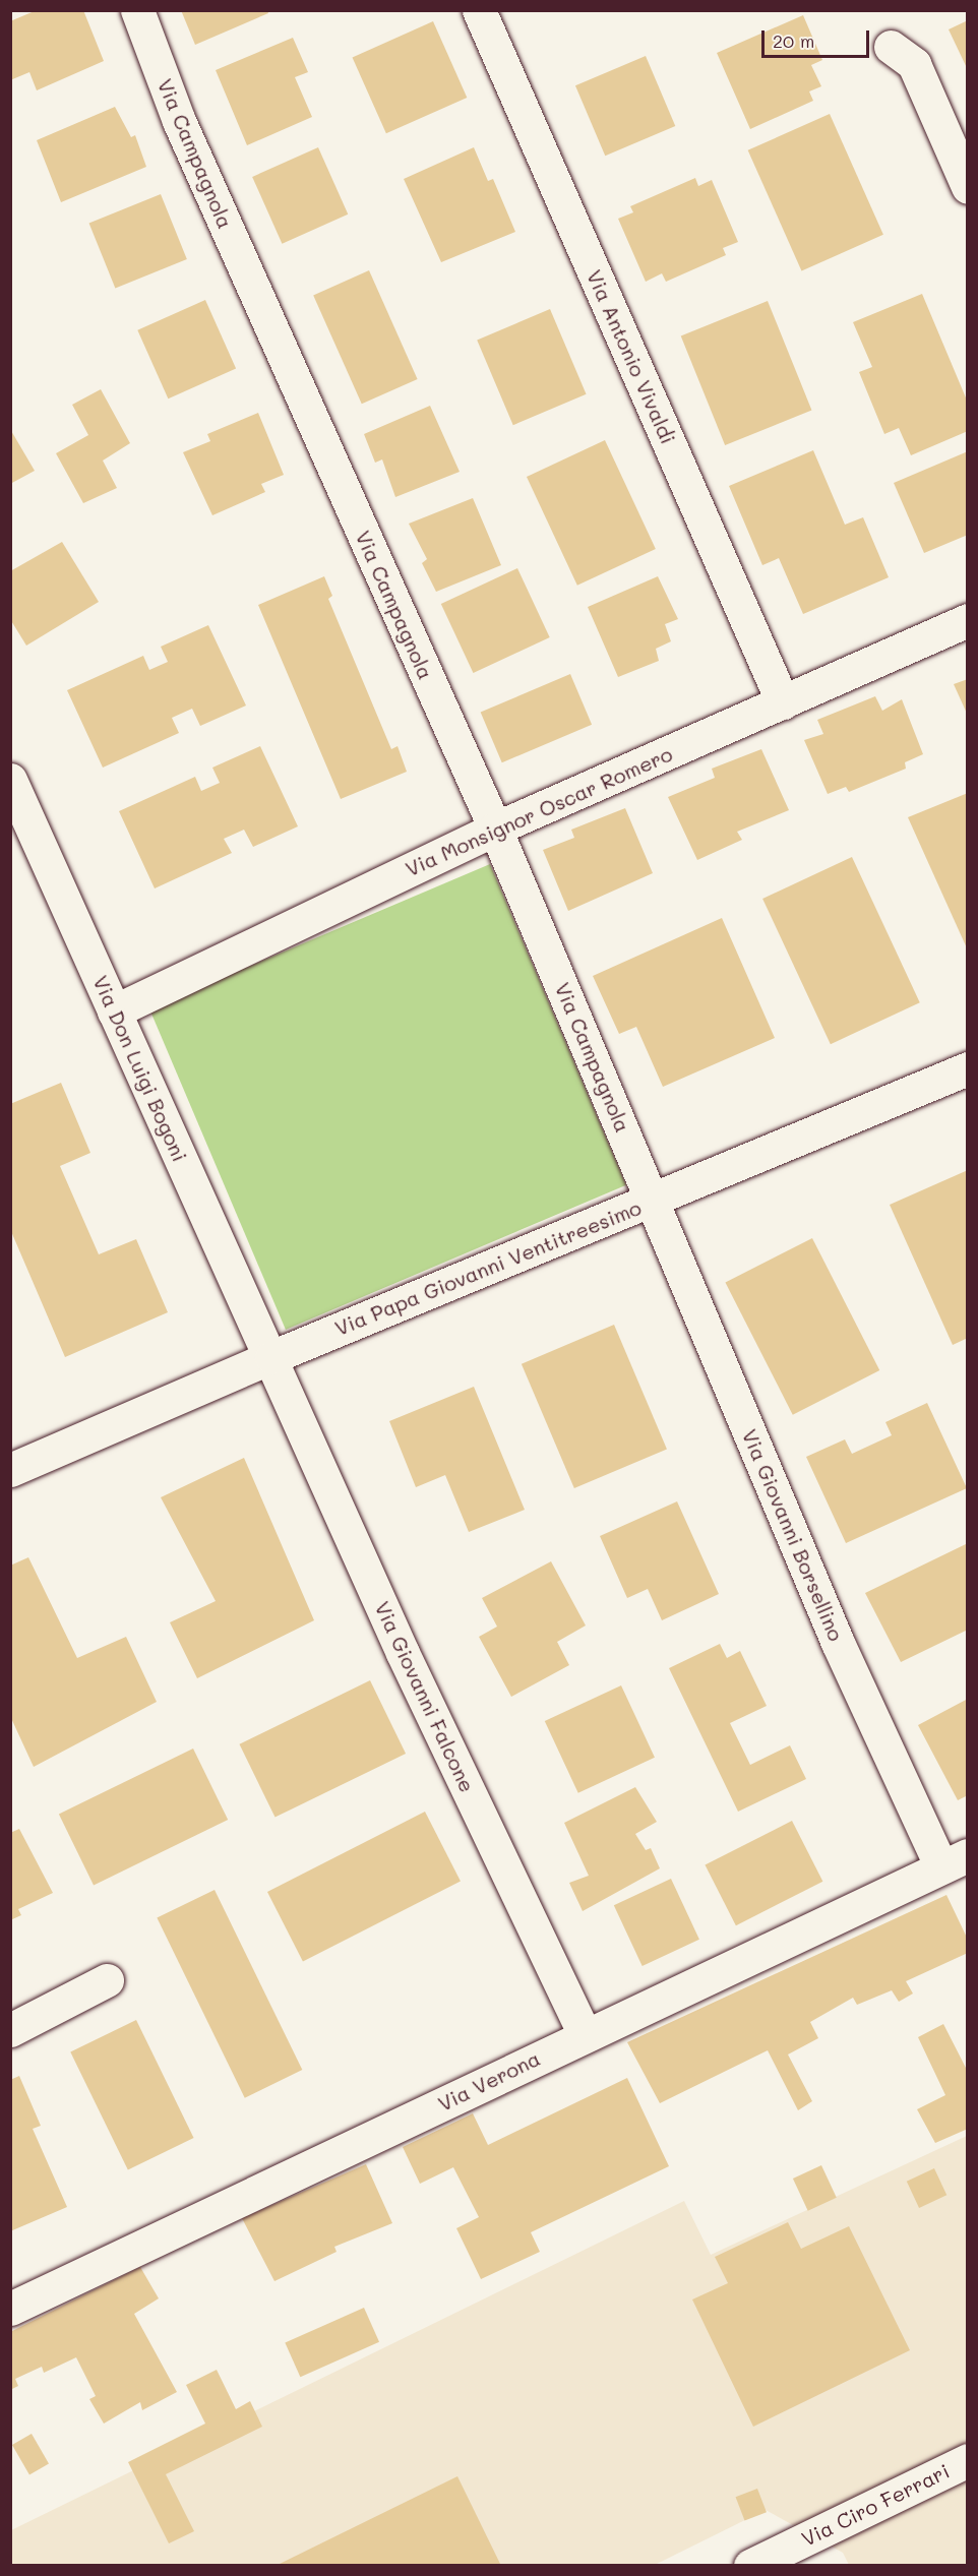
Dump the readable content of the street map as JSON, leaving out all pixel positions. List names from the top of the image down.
{
  "streets": {
    "street": [
      "Via Campagnola",
      "Via Antonio Vivaldi",
      "Via Monsignor Oscar Romero",
      "Via Don Luigi Bogoni",
      "Via Papa Giovanni Ventitreesimo",
      "Via Giovanni Borsellino",
      "Via Giovanni Falcone",
      "Via Verona",
      "Via Ciro Ferrari"
    ]
  },
  "crossings": [
    ["Via Campagnola", "Via Monsignor Oscar Romero"],
    ["Via Campagnola", "Via Papa Giovanni Ventitreesimo"],
    ["Via Campagnola", "Via Giovanni Borsellino"],
    ["Via Antonio Vivaldi", "Via Monsignor Oscar Romero"],
    ["Via Monsignor Oscar Romero", "Via Don Luigi Bogoni"],
    ["Via Don Luigi Bogoni", "Via Papa Giovanni Ventitreesimo"],
    ["Via Don Luigi Bogoni", "Via Giovanni Falcone"],
    ["Via Papa Giovanni Ventitreesimo", "Via Giovanni Borsellino"],
    ["Via Papa Giovanni Ventitreesimo", "Via Giovanni Falcone"],
    ["Via Giovanni Borsellino", "Via Verona"],
    ["Via Giovanni Falcone", "Via Verona"]
  ],
  "scale_bar": "20 m"
}
